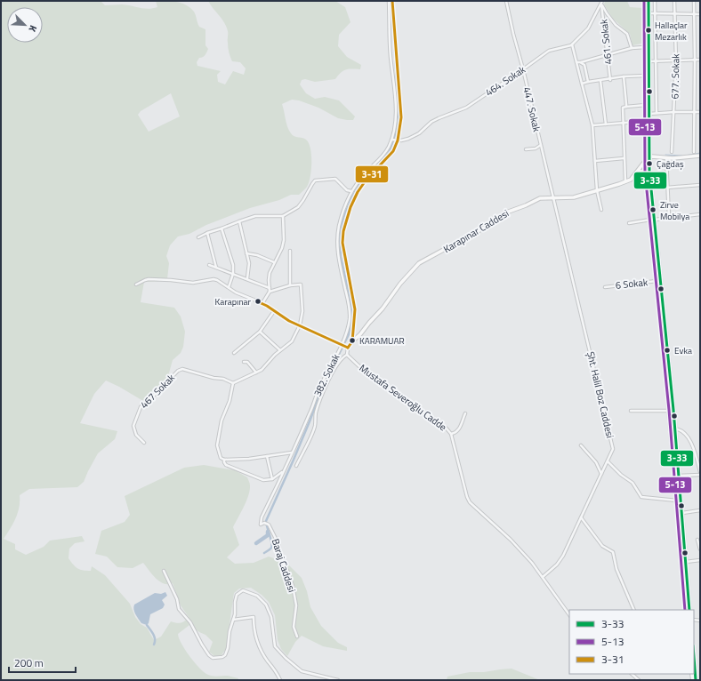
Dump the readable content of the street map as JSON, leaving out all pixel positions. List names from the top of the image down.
{
  "streets": {
    "street": [
      "461. Sokak",
      "677. Sokak",
      "464. Sokak",
      "447. Sokak",
      "Karapınar Caddesi",
      "6 Sokak",
      "382. Sokak",
      "467 Sokak",
      "Şht. Halil Boz Caddesi",
      "Mustafa Severoğlu Cadde",
      "Baraj Caddesi"
    ]
  },
  "crossings": [
    ["461. Sokak", "464. Sokak"],
    ["464. Sokak", "447. Sokak"],
    ["464. Sokak", "382. Sokak"],
    ["447. Sokak", "Karapınar Caddesi"],
    ["447. Sokak", "Şht. Halil Boz Caddesi"],
    ["Karapınar Caddesi", "Şht. Halil Boz Caddesi"],
    ["382. Sokak", "Baraj Caddesi"],
    ["Şht. Halil Boz Caddesi", "Mustafa Severoğlu Cadde"]
  ],
  "places": [
    "Hallaçlar Mezarlık",
    "Çağdaş",
    "Zirve Mobilya",
    "Karapınar",
    "KARAMUAR",
    "Evka"
  ],
  "lines": ["transit line 3-33", "transit line 5-13", "transit line 3-31"],
  "legend": ["3-33", "5-13", "3-31"],
  "scale_bar": "200 m",
  "north": "bottom right"
}
